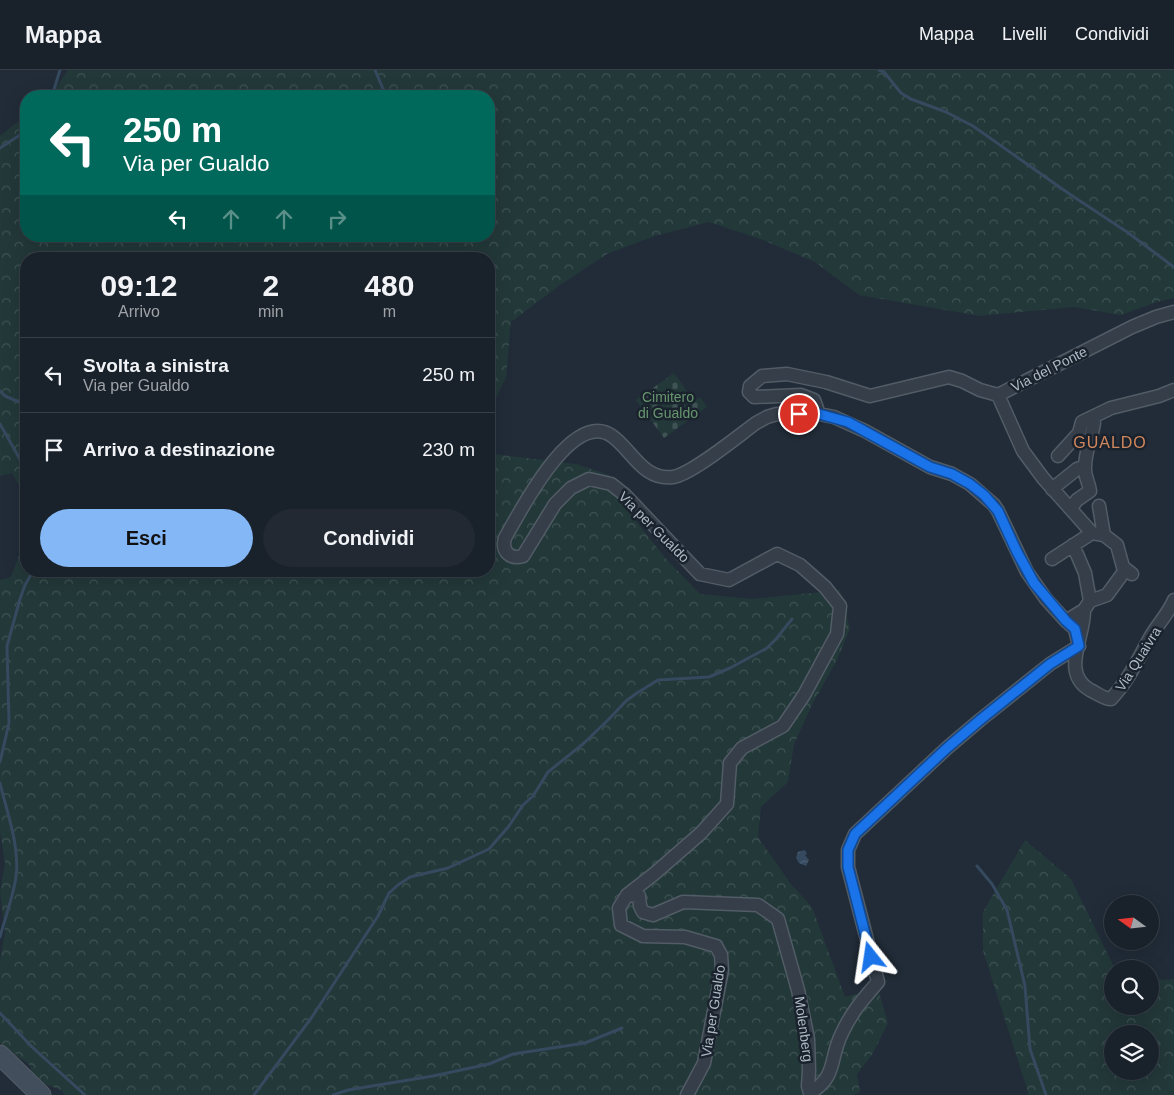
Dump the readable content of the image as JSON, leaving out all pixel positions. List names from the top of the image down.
{
  "streets": {
    "street": [
      "Via del Ponte",
      "Via per Gualdo",
      "Via Quaivra",
      "Molenberg"
    ]
  },
  "crossings": [
    ["Via del Ponte", "Via per Gualdo"],
    ["Via per Gualdo", "Via Quaivra"],
    ["Via per Gualdo", "Molenberg"],
    ["Via Quaivra", "Molenberg"]
  ],
  "districts": ["GUALDO"],
  "parks": ["Cimitero di Gualdo"],
  "north": "left",
  "page": {
    "header": "Mappa",
    "nav": ["Mappa", "Livelli", "Condividi"],
    "turn": ["250 m", "Via per Gualdo"],
    "eta": [
      "09:12",
      "Arrivo",
      "2",
      "min",
      "480",
      "m"
    ],
    "list": [
      {
        "name": "Svolta a sinistra",
        "note": "Via per Gualdo",
        "value": "250 m"
      },
      {
        "name": "Arrivo a destinazione",
        "value": "230 m"
      }
    ],
    "buttons": ["Esci", "Condividi"]
  }
}
